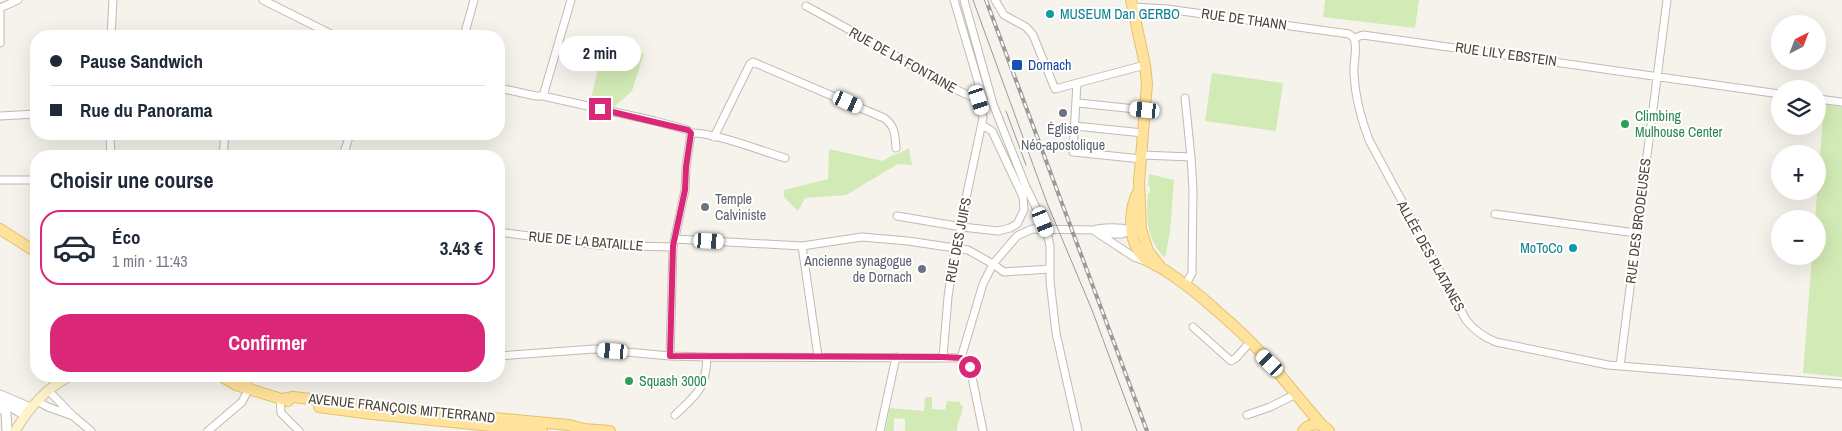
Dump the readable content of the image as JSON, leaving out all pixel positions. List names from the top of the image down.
{
  "streets": {
    "main road": ["RUE DE THANN", "AVENUE FRANÇOIS MITTERRAND"],
    "street": [
      "RUE LILY EBSTEIN",
      "RUE DE LA FONTAINE",
      "RUE DES BRODEUSES",
      "RUE DES JUIFS",
      "RUE DE LA BATAILLE",
      "ALLÉE DES PLATANES"
    ]
  },
  "crossings": [
    ["RUE DE THANN", "RUE LILY EBSTEIN"],
    ["RUE DE THANN", "ALLÉE DES PLATANES"],
    ["RUE LILY EBSTEIN", "RUE DES BRODEUSES"],
    ["RUE LILY EBSTEIN", "ALLÉE DES PLATANES"],
    ["RUE DES BRODEUSES", "ALLÉE DES PLATANES"],
    ["RUE DES JUIFS", "RUE DE LA BATAILLE"]
  ],
  "places": {
    "other": [
      "MUSEUM Dan GERBO",
      "Église Néo-apostolique",
      "Climbing Mulhouse Center",
      "Temple Calviniste",
      "MoToCo",
      "Ancienne synagogue de Dornach",
      "Squash 3000"
    ],
    "transit": ["Dornach"]
  },
  "north": "top right",
  "page": {
    "map_buttons": ["+", "−"],
    "banner": ["Pause Sandwich", "Rue du Panorama"],
    "bubble": "2 min",
    "heading": "Choisir une course",
    "list": [
      {
        "name": "Éco",
        "note": "1 min · 11:43",
        "value": "3.43 €"
      }
    ],
    "buttons": "Confirmer"
  }
}
